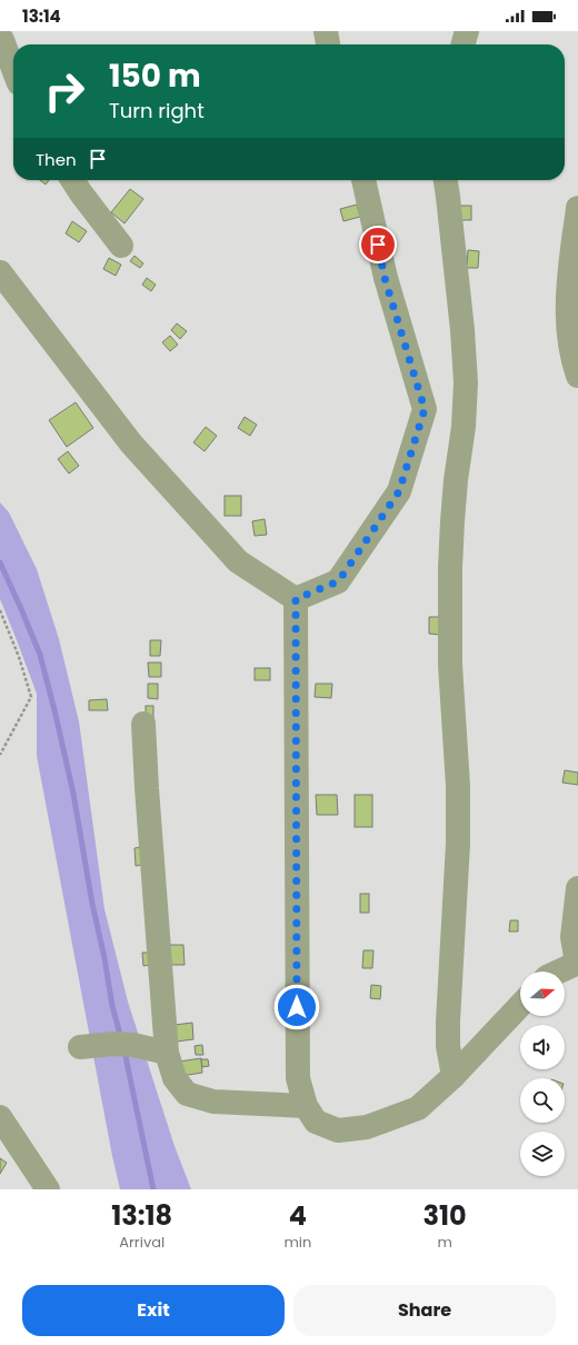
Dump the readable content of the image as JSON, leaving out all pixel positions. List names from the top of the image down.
{
  "north": "right",
  "page": {
    "status": "13:14",
    "turn": ["150 m", "Turn right"],
    "then": "Then",
    "eta": [
      "13:18",
      "Arrival",
      "4",
      "min",
      "310",
      "m"
    ],
    "buttons": ["Exit", "Share"]
  }
}
